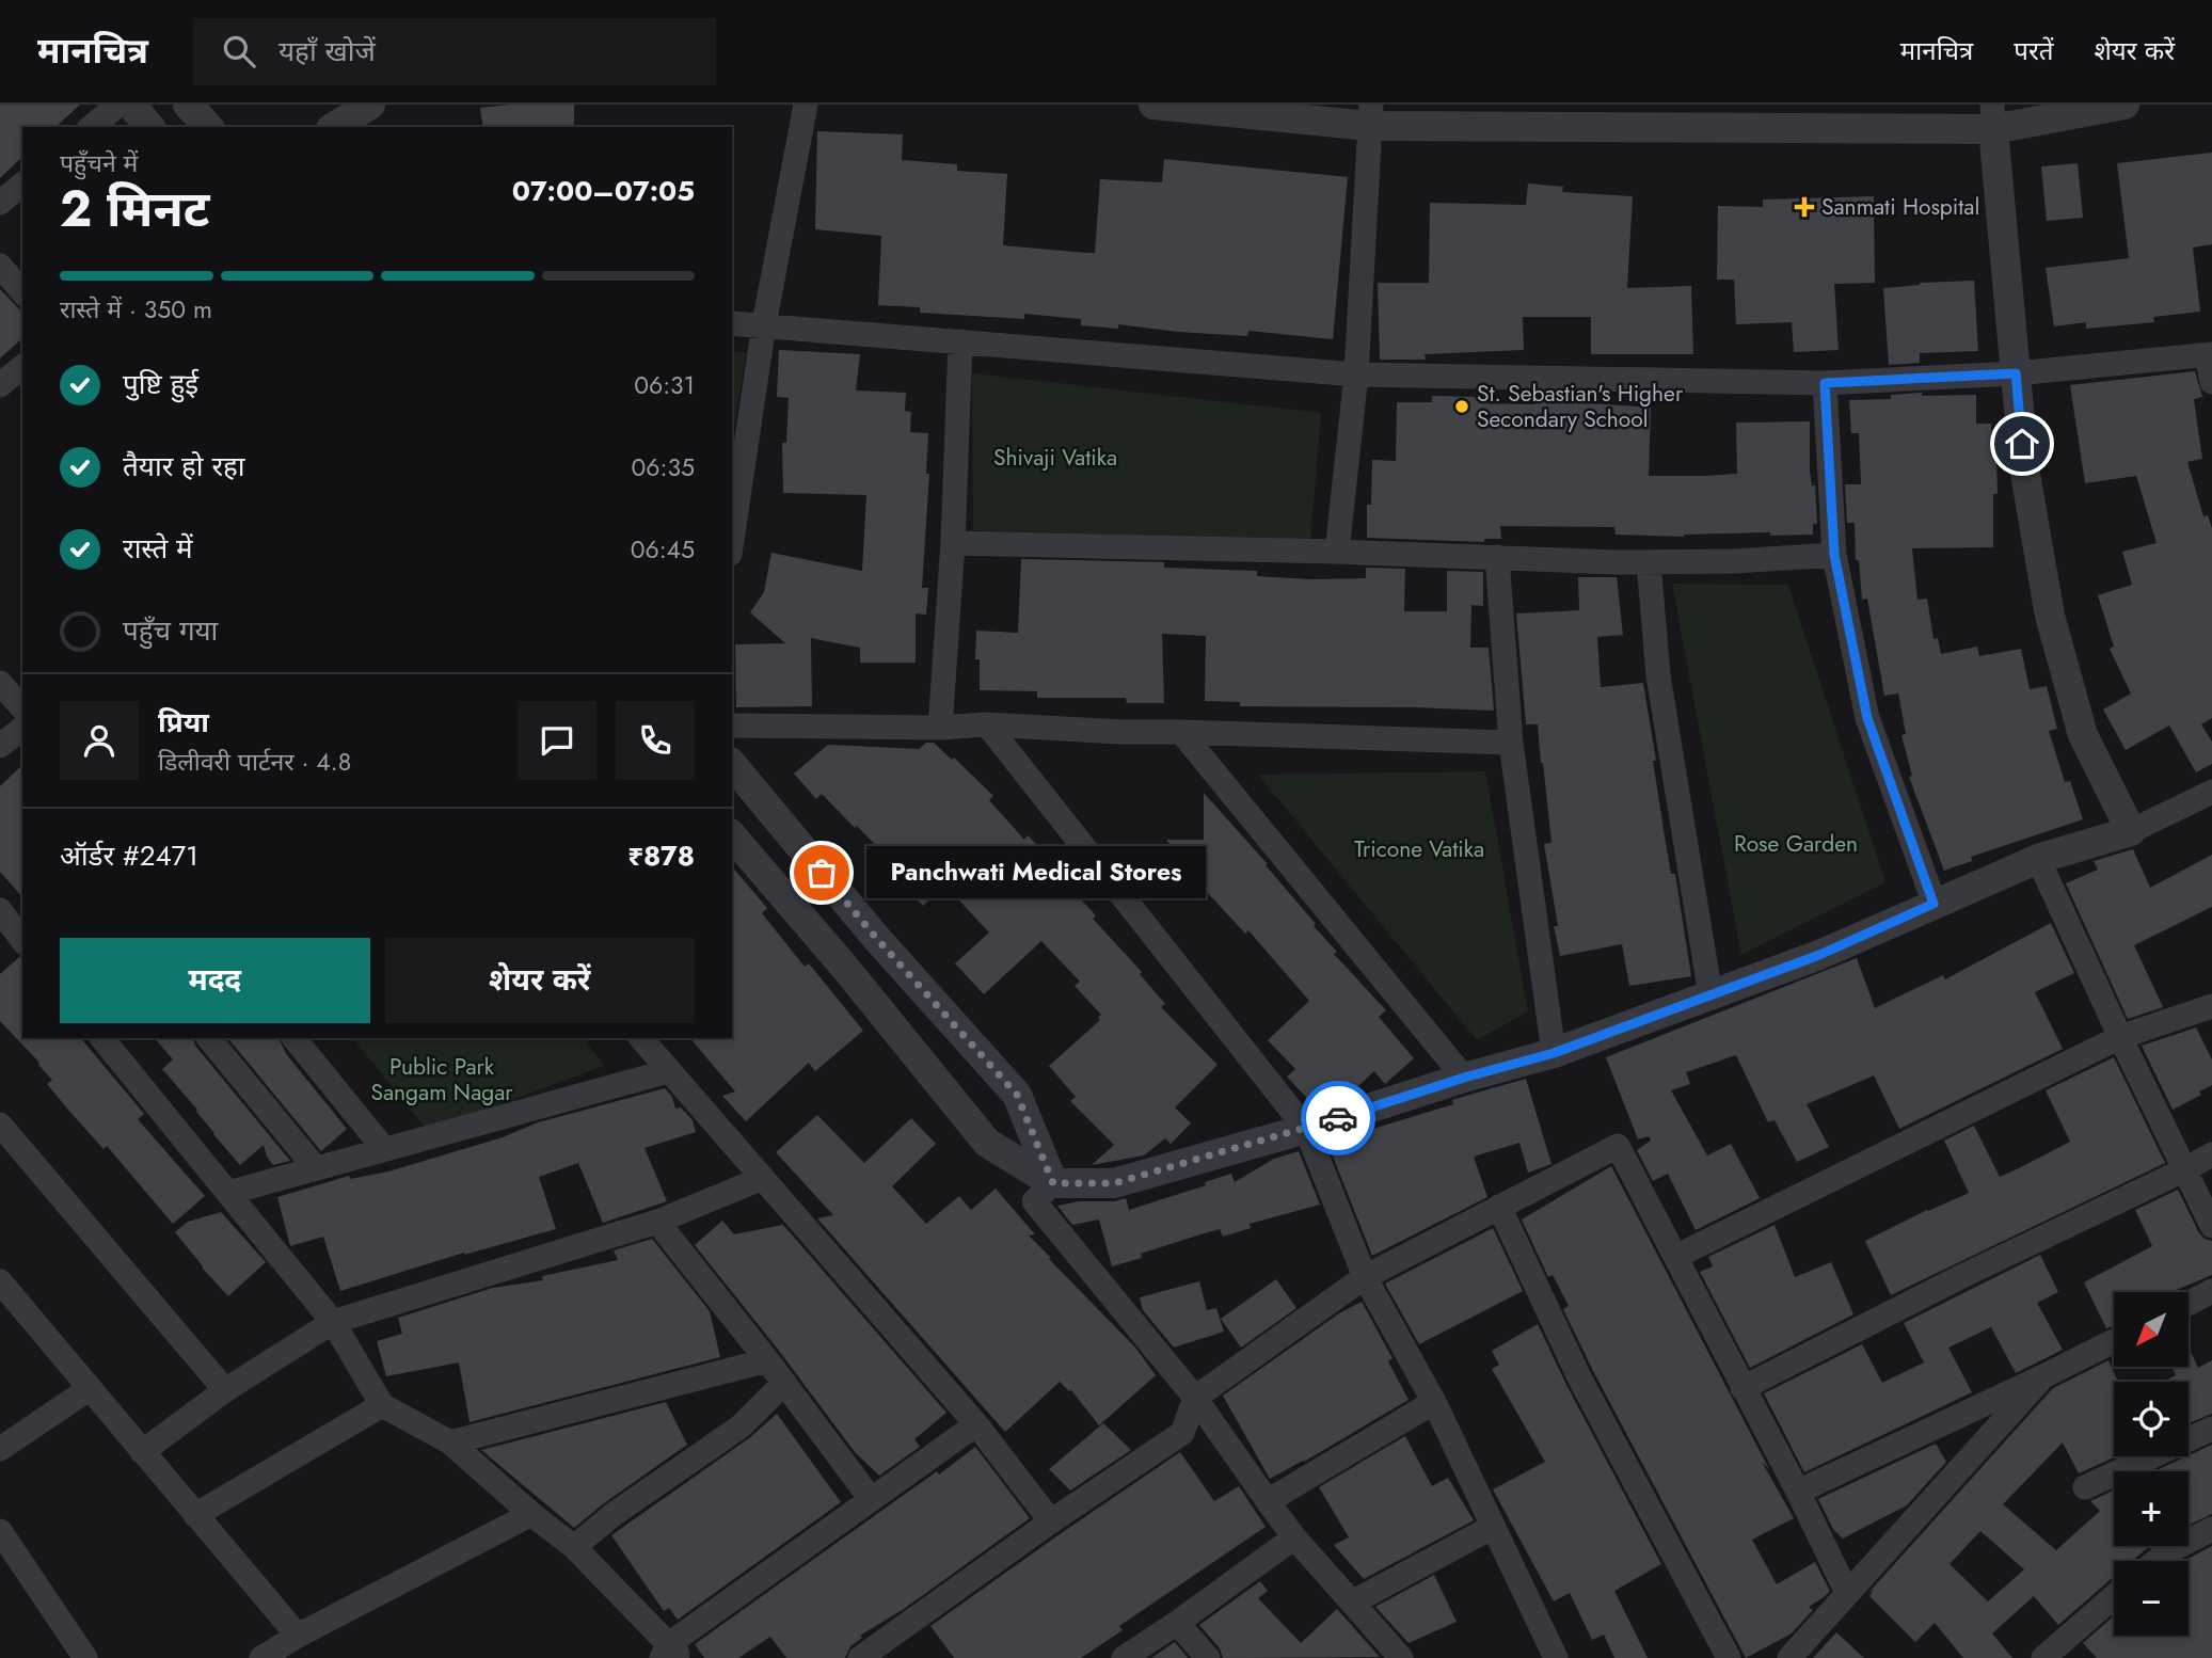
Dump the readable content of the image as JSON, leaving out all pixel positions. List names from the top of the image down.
{
  "parks": [
    "Shivaji Vatika",
    "Rose Garden",
    "Tricone Vatika",
    "Public Park Sangam Nagar"
  ],
  "places": {
    "health": ["Sanmati Hospital"],
    "other": ["St. Sebastian's Higher Secondary School", "Panchwati Medical Stores"]
  },
  "north": "bottom left",
  "page": {
    "header": "मानचित्र",
    "search": "यहाँ खोजें",
    "nav": ["मानचित्र", "परतें", "शेयर करें"],
    "heading": ["2 मिनट", "पहुँचने में", "07:00–07:05"],
    "panel": [
      "प्रिया",
      "डिलीवरी पार्टनर · 4.8",
      "ऑर्डर #2471",
      "₹878"
    ],
    "bar": "रास्ते में · 350 m",
    "list": [
      ["पुष्टि हुई", "06:31"],
      ["तैयार हो रहा", "06:35"],
      ["रास्ते में", "06:45"],
      "पहुँच गया"
    ],
    "bubble": "Panchwati Medical Stores",
    "buttons": ["मदद", "शेयर करें"],
    "map_buttons": ["+", "−"]
  }
}
